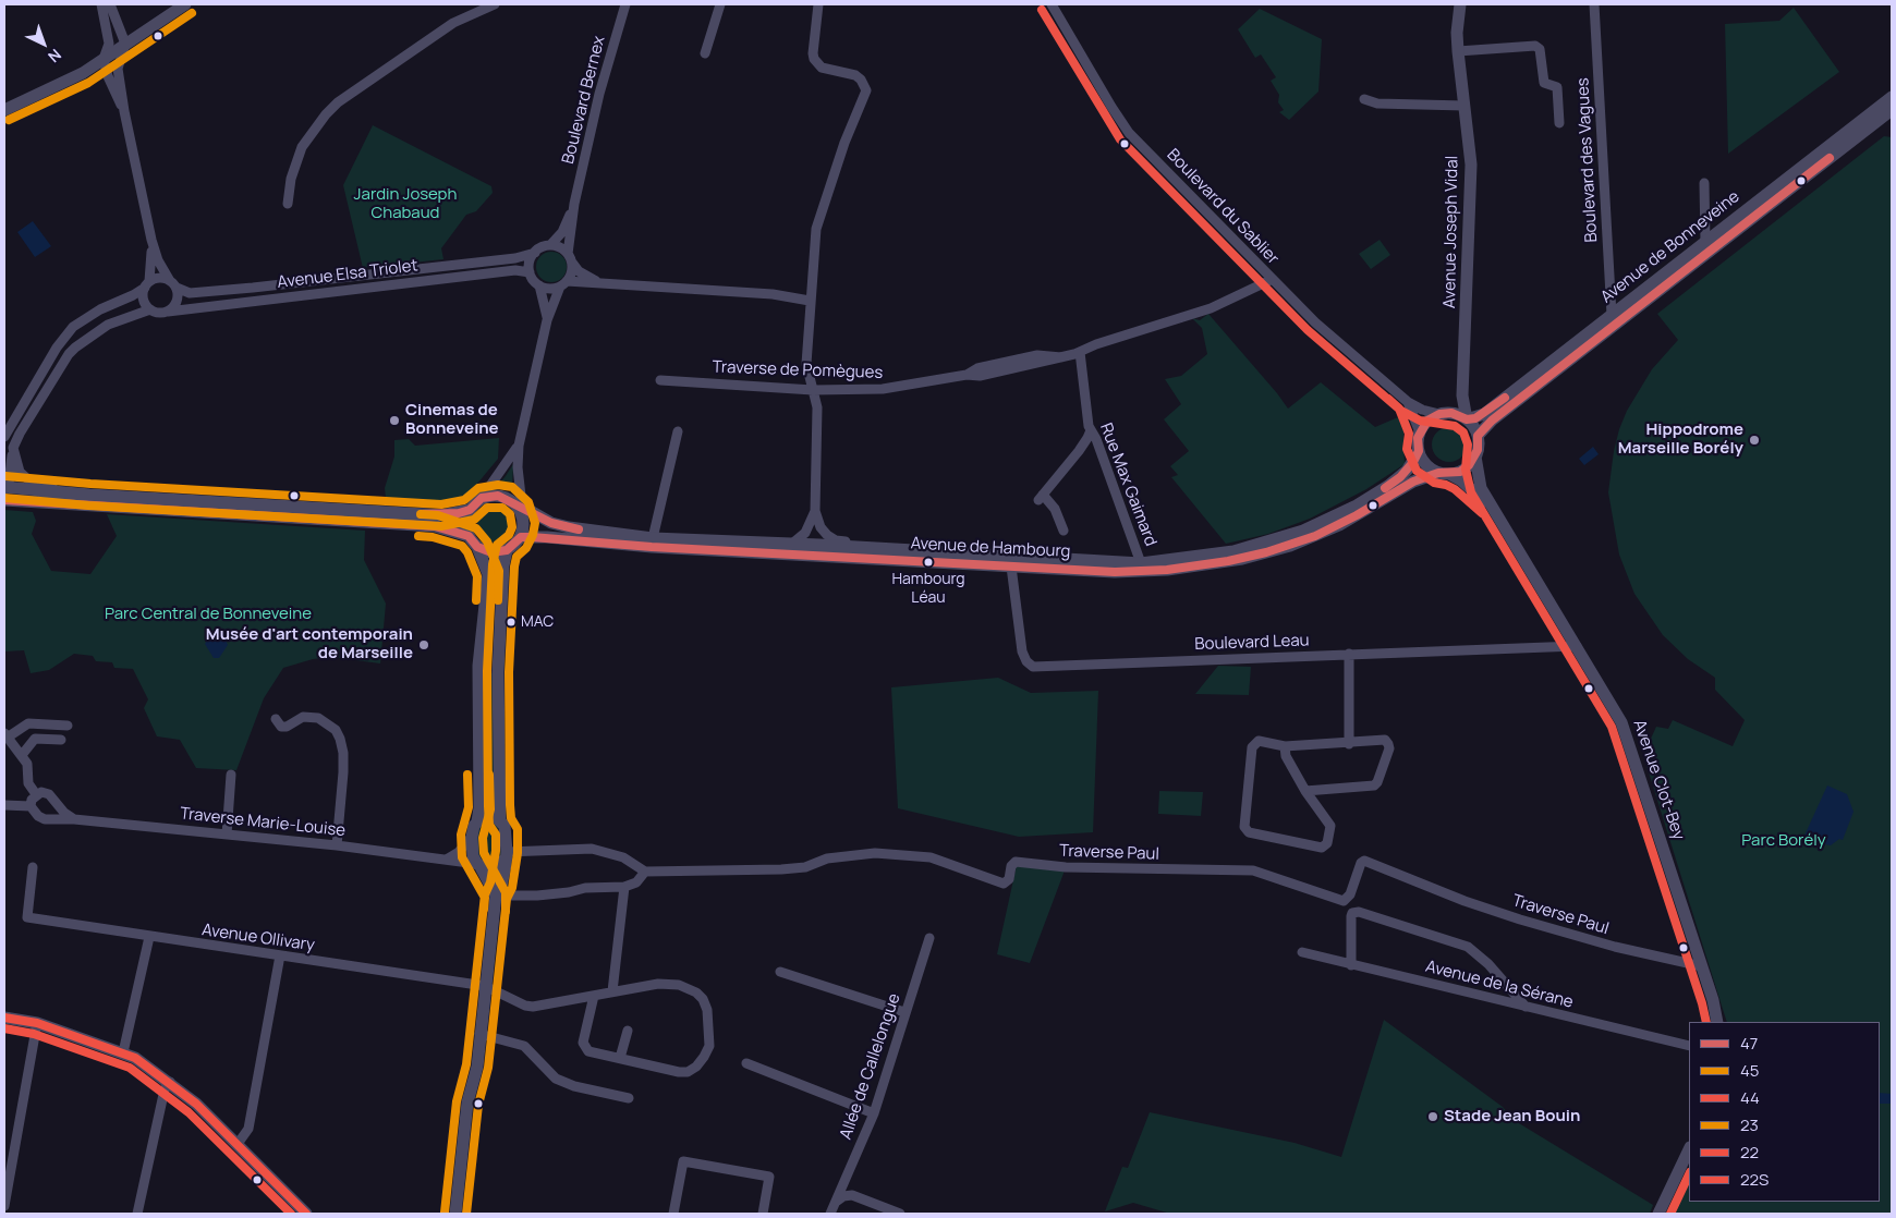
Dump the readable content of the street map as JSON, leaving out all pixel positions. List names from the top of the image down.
{
  "streets": {
    "street": [
      "Boulevard Bernex",
      "Boulevard des Vagues",
      "Boulevard du Sablier",
      "Avenue Joseph Vidal",
      "Avenue de Bonneveine",
      "Avenue Elsa Triolet",
      "Traverse de Pomègues",
      "Rue Max Gaimard",
      "Avenue de Hambourg",
      "Boulevard Leau",
      "Avenue Clot-Bey",
      "Traverse Marie-Louise",
      "Traverse Paul",
      "Avenue Ollivary",
      "Avenue de la Sérane",
      "Allée de Callelongue"
    ]
  },
  "crossings": [
    ["Boulevard Bernex", "Avenue Elsa Triolet"],
    ["Boulevard des Vagues", "Avenue de Bonneveine"],
    ["Boulevard du Sablier", "Avenue Joseph Vidal"],
    ["Boulevard du Sablier", "Avenue de Bonneveine"],
    ["Boulevard du Sablier", "Traverse de Pomègues"],
    ["Boulevard du Sablier", "Avenue de Hambourg"],
    ["Boulevard du Sablier", "Avenue Clot-Bey"],
    ["Avenue Joseph Vidal", "Avenue de Bonneveine"],
    ["Avenue Joseph Vidal", "Avenue de Hambourg"],
    ["Avenue Joseph Vidal", "Avenue Clot-Bey"],
    ["Avenue de Bonneveine", "Avenue de Hambourg"],
    ["Avenue de Bonneveine", "Avenue Clot-Bey"],
    ["Traverse de Pomègues", "Rue Max Gaimard"],
    ["Rue Max Gaimard", "Avenue de Hambourg"],
    ["Avenue de Hambourg", "Boulevard Leau"],
    ["Avenue de Hambourg", "Avenue Clot-Bey"],
    ["Boulevard Leau", "Avenue Clot-Bey"],
    ["Avenue Clot-Bey", "Traverse Paul"]
  ],
  "parks": ["Jardin Joseph Chabaud", "Parc Central de Bonneveine", "Parc Borély"],
  "places": [
    "Cinemas de Bonneveine",
    "Hippodrome Marseille Borély",
    "Hambourg Léau",
    "MAC",
    "Musée d'art contemporain de Marseille",
    "Stade Jean Bouin"
  ],
  "lines": [
    "transit line 44",
    "transit line 45",
    "transit line 47",
    "transit line 23",
    "transit line 22",
    "transit line 22S"
  ],
  "legend": [
    "47",
    "45",
    "44",
    "23",
    "22",
    "22S"
  ],
  "north": "bottom right"
}
